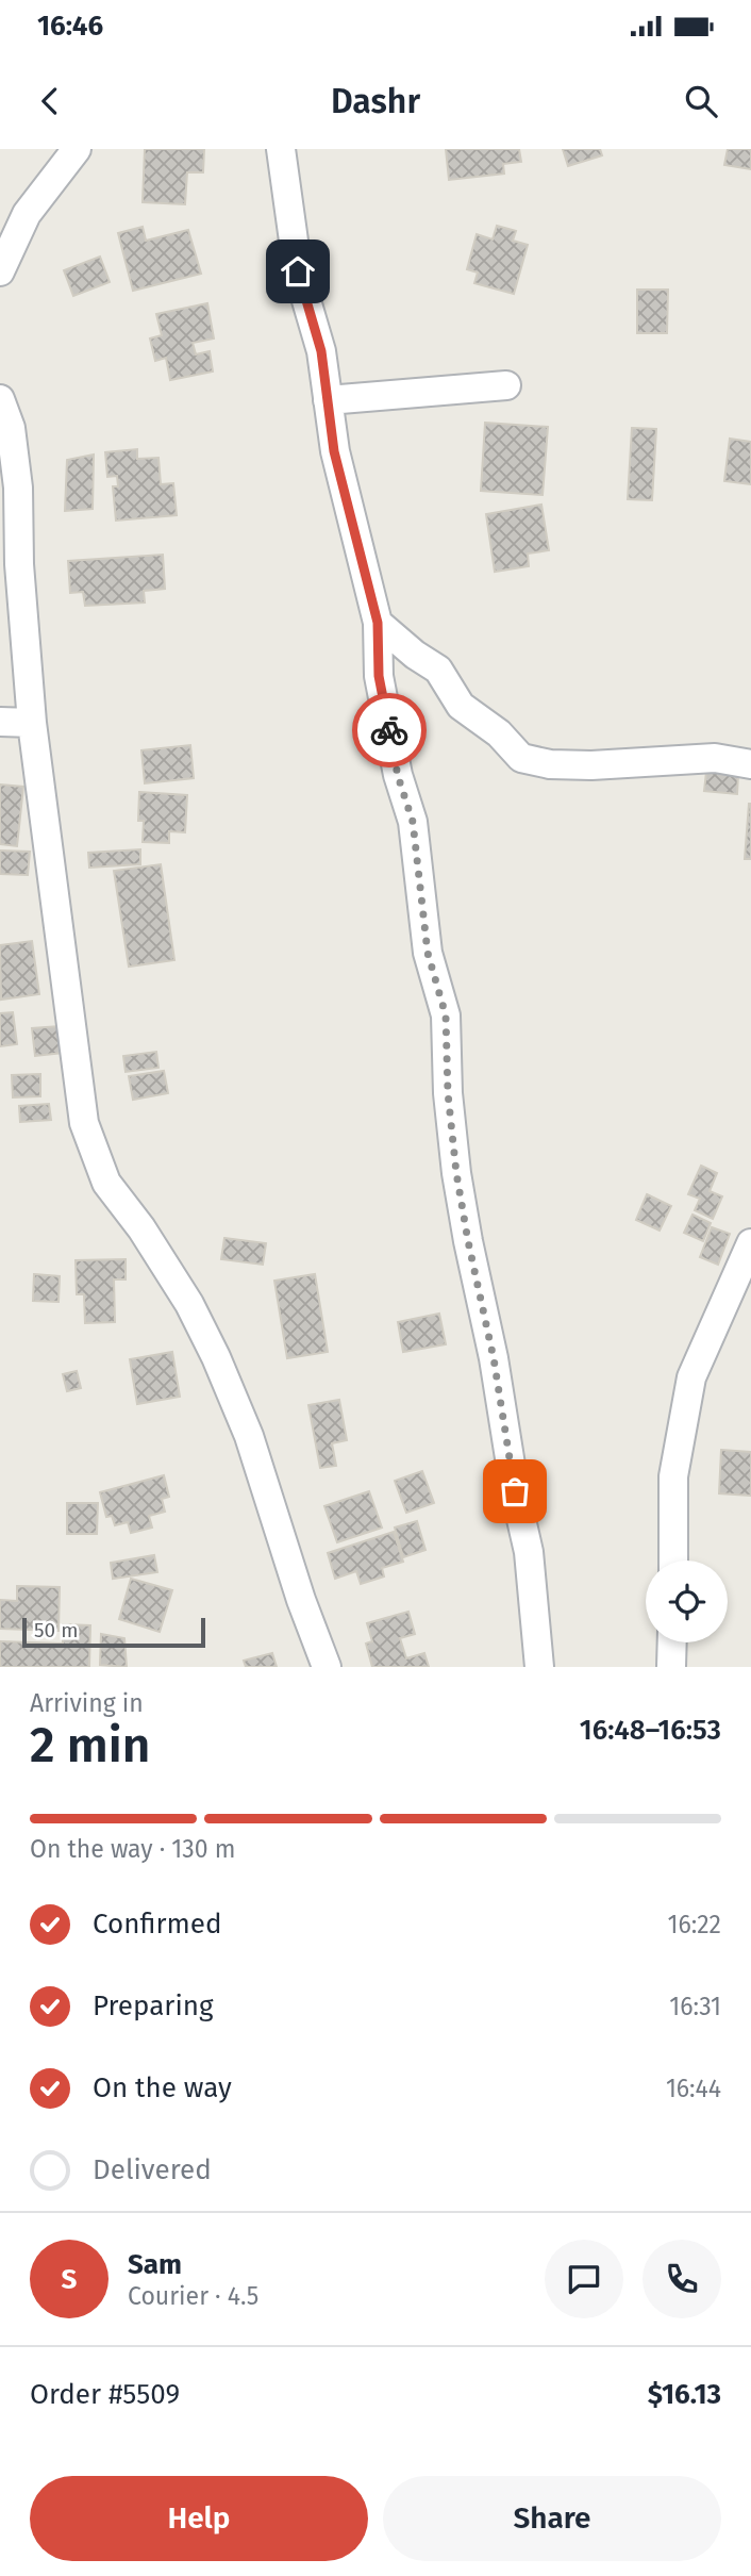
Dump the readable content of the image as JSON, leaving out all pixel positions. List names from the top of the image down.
{
  "scale_bar": "50 m",
  "page": {
    "status": "16:46",
    "header": "Dashr",
    "scale": "50 m",
    "heading": ["2 min", "Arriving in", "16:48–16:53"],
    "panel": [
      "Sam",
      "Courier · 4.5",
      "Order #5509",
      "$16.13"
    ],
    "bar": "On the way · 130 m",
    "list": [
      ["Confirmed", "16:22"],
      ["Preparing", "16:31"],
      ["On the way", "16:44"],
      "Delivered"
    ],
    "round": "S",
    "buttons": ["Help", "Share"]
  }
}
